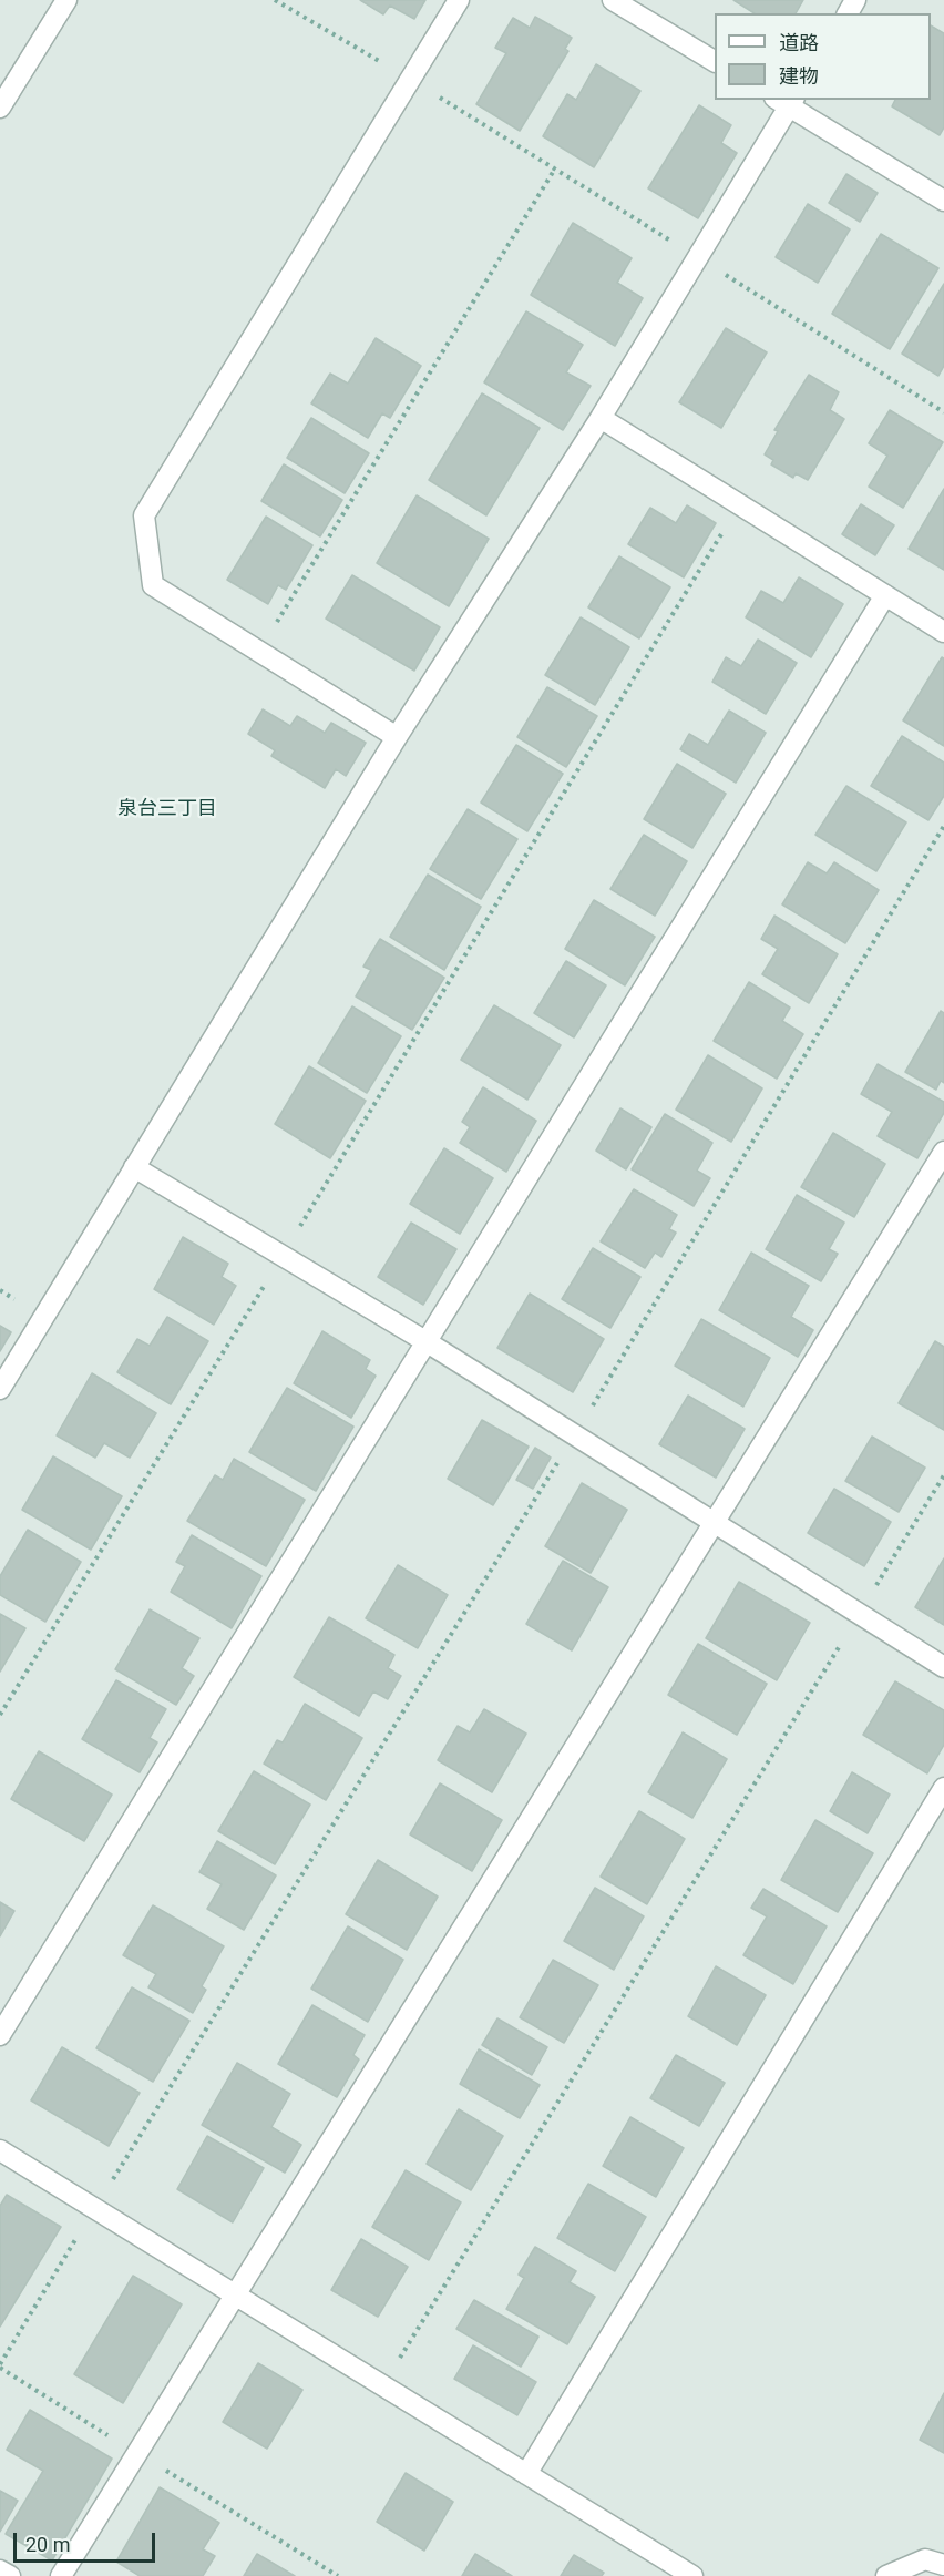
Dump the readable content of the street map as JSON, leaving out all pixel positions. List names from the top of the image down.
{
  "districts": ["泉台三丁目"],
  "legend": ["道路", "建物"],
  "scale_bar": "20 m"
}
